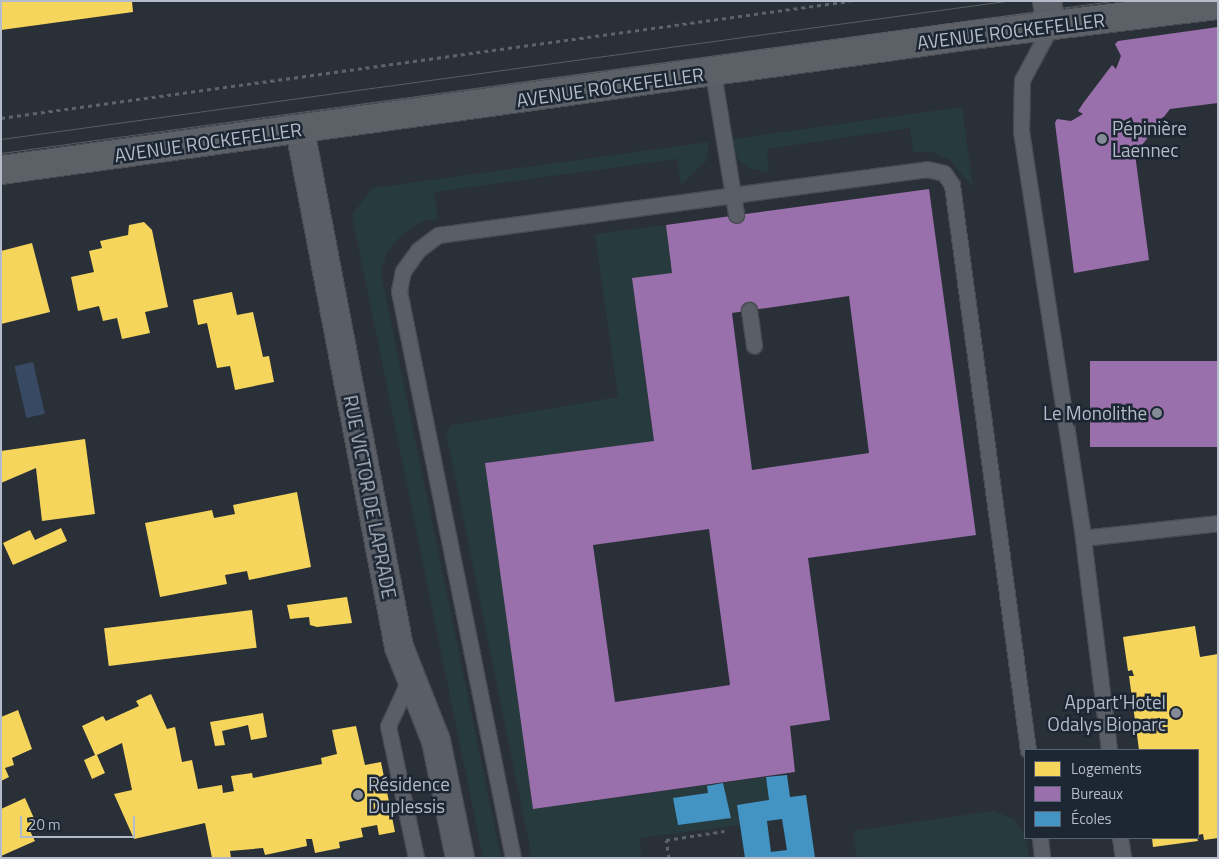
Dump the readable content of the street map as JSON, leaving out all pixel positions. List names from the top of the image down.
{
  "streets": {
    "main road": ["AVENUE ROCKEFELLER"],
    "street": ["RUE VICTOR DE LAPRADE"]
  },
  "crossings": [
    ["AVENUE ROCKEFELLER", "RUE VICTOR DE LAPRADE"]
  ],
  "places": [
    "Pépinière Laennec",
    "Le Monolithe",
    "Appart'Hotel Odalys Bioparc",
    "Résidence Duplessis"
  ],
  "legend": ["Logements", "Bureaux", "Écoles"],
  "scale_bar": "20 m"
}
